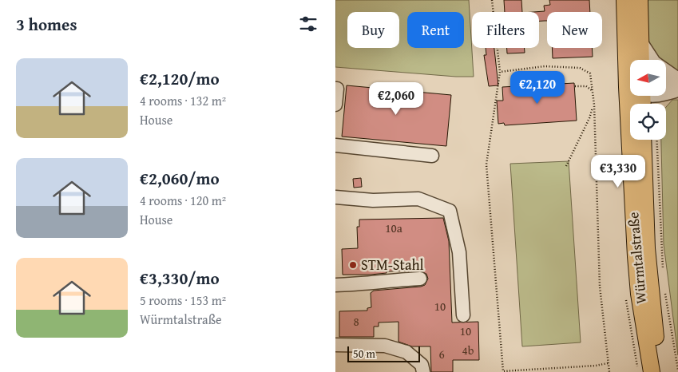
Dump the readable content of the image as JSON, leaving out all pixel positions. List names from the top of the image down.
{
  "streets": {
    "main road": ["Würmtalstraße"]
  },
  "places": ["STM-Stahl"],
  "house_numbers": [
    "10a",
    "10",
    "8",
    "10",
    "4b",
    "6"
  ],
  "scale_bar": "50 m",
  "north": "left",
  "page": {
    "heading": "3 homes",
    "chip": [
      "Buy",
      "Rent",
      "Filters",
      "New"
    ],
    "list": [
      {
        "name": "€2,120/mo",
        "note": "4 rooms · 132 m² · House"
      },
      {
        "name": "€2,060/mo",
        "note": "4 rooms · 120 m² · House"
      },
      {
        "name": "€3,330/mo",
        "note": "5 rooms · 153 m² · Würmtalstraße"
      }
    ],
    "price": ["€2,120", "€2,060", "€3,330"],
    "scale": "50 m"
  }
}
